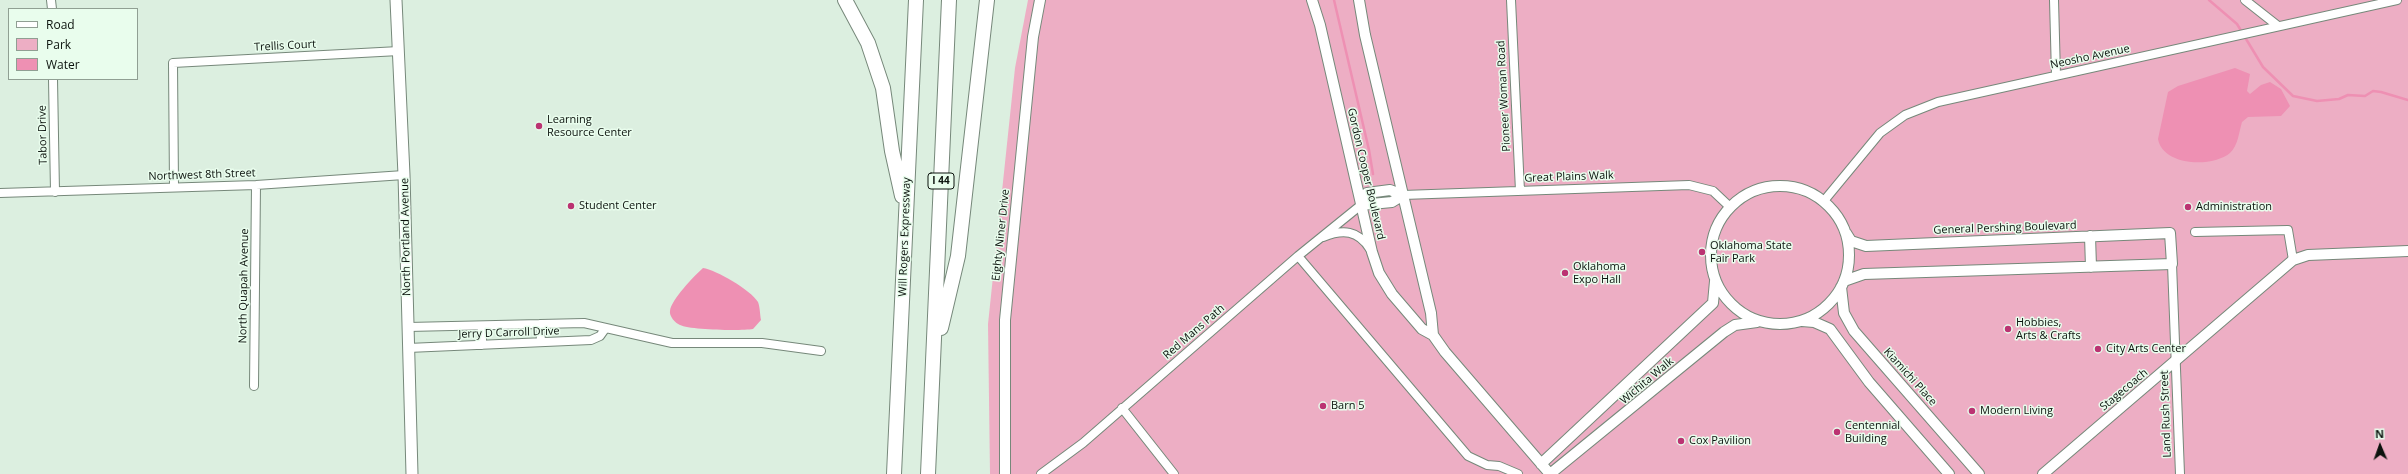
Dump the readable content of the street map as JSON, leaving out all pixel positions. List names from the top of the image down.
{
  "streets": {
    "highway": ["I 44", "Will Rogers Expressway"],
    "main road": ["North Portland Avenue"],
    "street": [
      "Trellis Court",
      "Neosho Avenue",
      "Pioneer Woman Road",
      "Tabor Drive",
      "Gordon Cooper Boulevard",
      "Northwest 8th Street",
      "Great Plains Walk",
      "General Pershing Boulevard",
      "Eighty Niner Drive",
      "North Quapah Avenue",
      "Red Mans Path",
      "Jerry D Carroll Drive",
      "Kiamichi Place",
      "Wichita Walk",
      "Stagecoach",
      "Land Rush Street"
    ]
  },
  "crossings": [
    ["Trellis Court", "Northwest 8th Street"],
    ["Trellis Court", "North Portland Avenue"],
    ["Neosho Avenue", "Great Plains Walk"],
    ["Neosho Avenue", "General Pershing Boulevard"],
    ["Neosho Avenue", "Kiamichi Place"],
    ["Neosho Avenue", "Wichita Walk"],
    ["Pioneer Woman Road", "Great Plains Walk"],
    ["Tabor Drive", "Northwest 8th Street"],
    ["Gordon Cooper Boulevard", "Great Plains Walk"],
    ["Gordon Cooper Boulevard", "Red Mans Path"],
    ["Gordon Cooper Boulevard", "Wichita Walk"],
    ["Northwest 8th Street", "North Portland Avenue"],
    ["Northwest 8th Street", "North Quapah Avenue"],
    ["Great Plains Walk", "General Pershing Boulevard"],
    ["Great Plains Walk", "Red Mans Path"],
    ["Great Plains Walk", "Kiamichi Place"],
    ["Great Plains Walk", "Wichita Walk"],
    ["General Pershing Boulevard", "Kiamichi Place"],
    ["General Pershing Boulevard", "Wichita Walk"],
    ["General Pershing Boulevard", "Land Rush Street"],
    ["North Portland Avenue", "Jerry D Carroll Drive"],
    ["Kiamichi Place", "Wichita Walk"],
    ["Stagecoach", "Land Rush Street"]
  ],
  "places": [
    "Learning Resource Center",
    "Student Center",
    "Administration",
    "Oklahoma State Fair Park",
    "Oklahoma Expo Hall",
    "Hobbies, Arts & Crafts",
    "City Arts Center",
    "Barn 5",
    "Modern Living",
    "Centennial Building",
    "Cox Pavilion"
  ],
  "legend": ["Road", "Park", "Water"],
  "north": "top"
}
